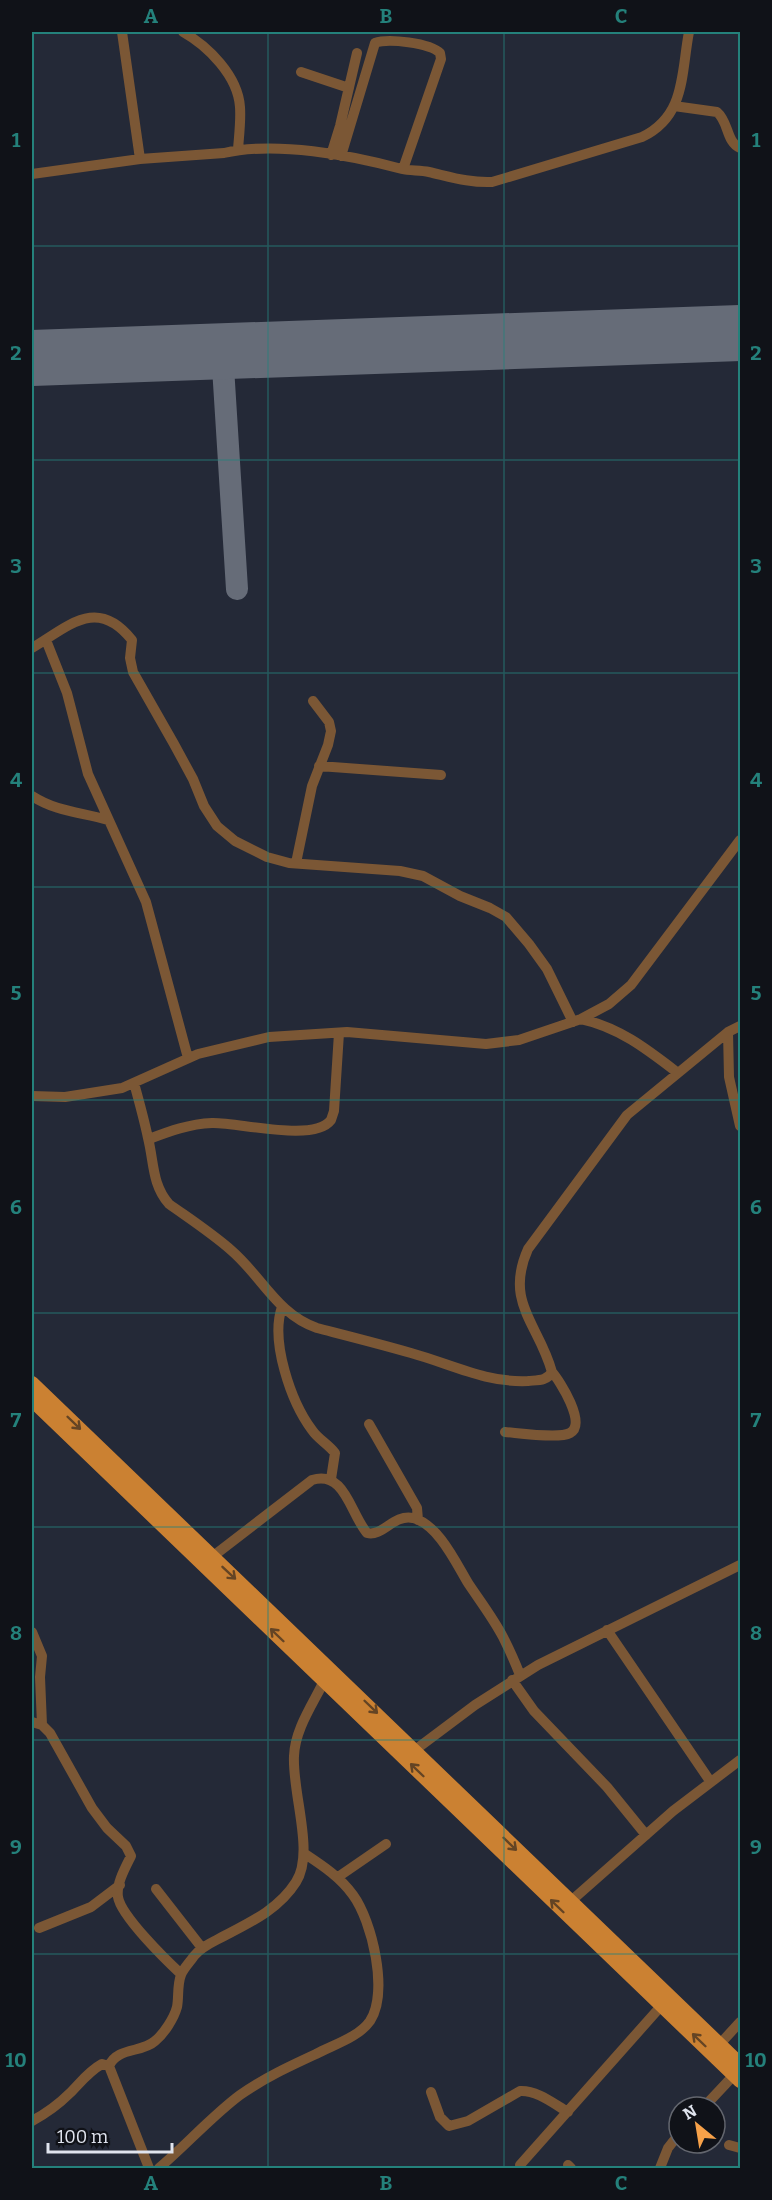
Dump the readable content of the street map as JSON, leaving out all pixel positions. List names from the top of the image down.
{
  "scale_bar": "100 m",
  "north": "top left",
  "grid": {
    "columns": ["A", "B", "C"],
    "rows": [
      "1",
      "2",
      "3",
      "4",
      "5",
      "6",
      "7",
      "8",
      "9",
      "10"
    ]
  }
}
